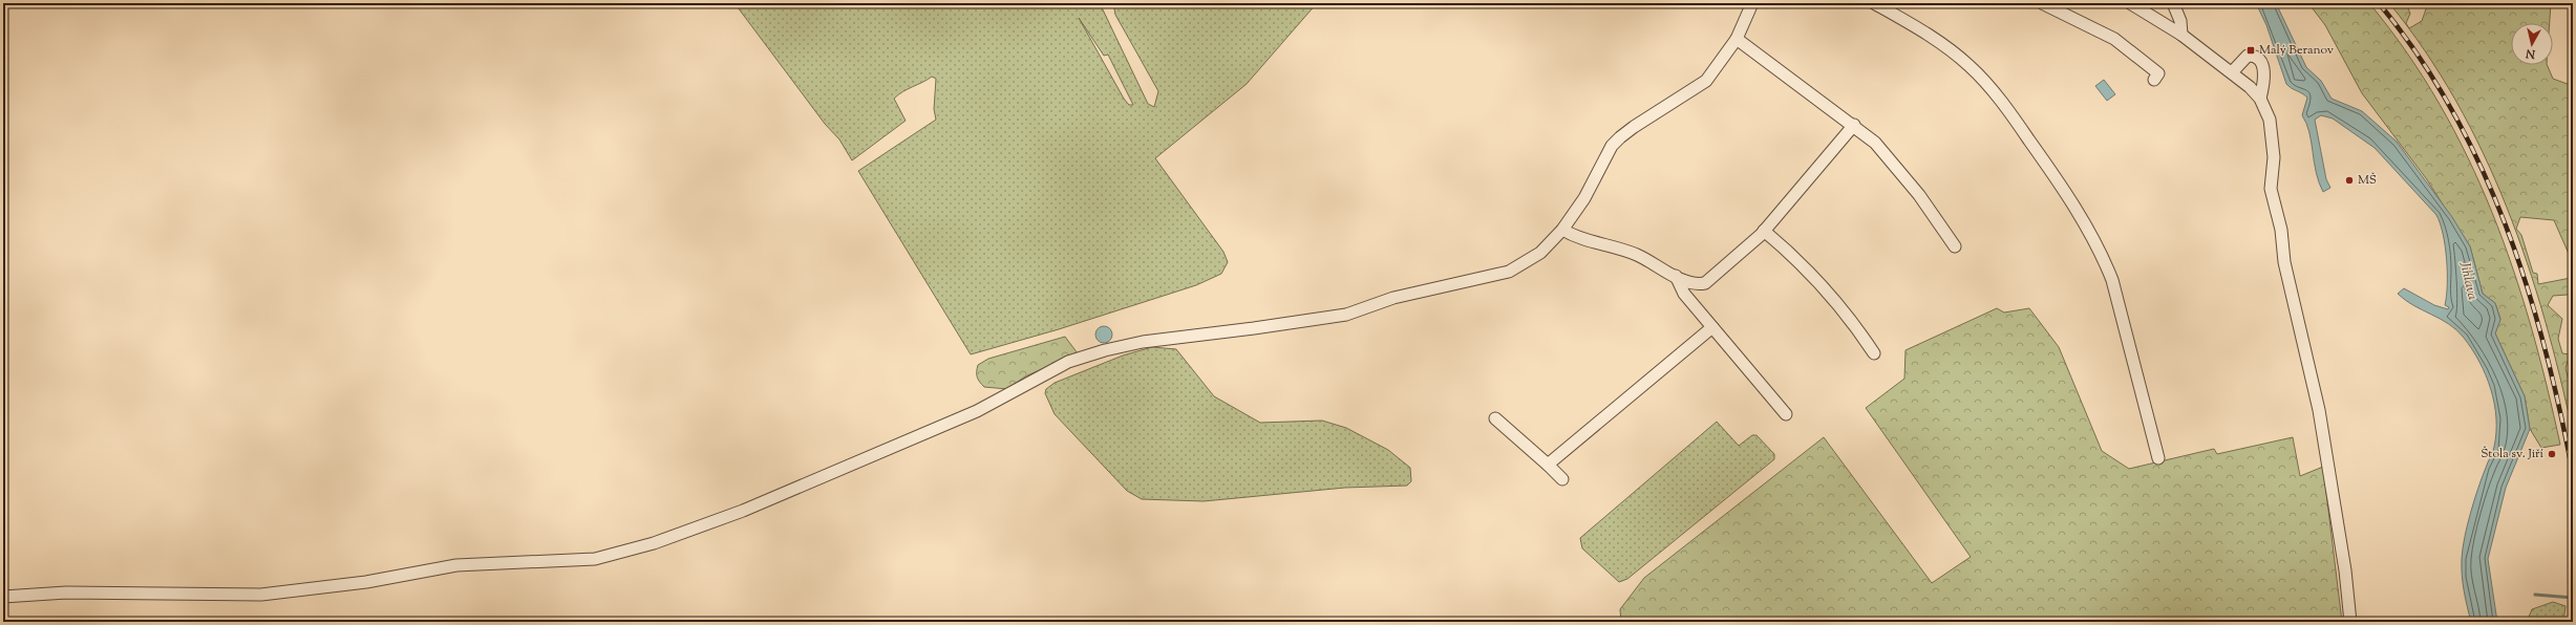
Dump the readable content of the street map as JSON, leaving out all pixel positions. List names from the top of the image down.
{
  "water": ["Jihlava"],
  "places": {
    "transit": ["Malý Beranov"],
    "other": ["MŠ", "Štola sv. Jiří"]
  },
  "north": "bottom"
}
